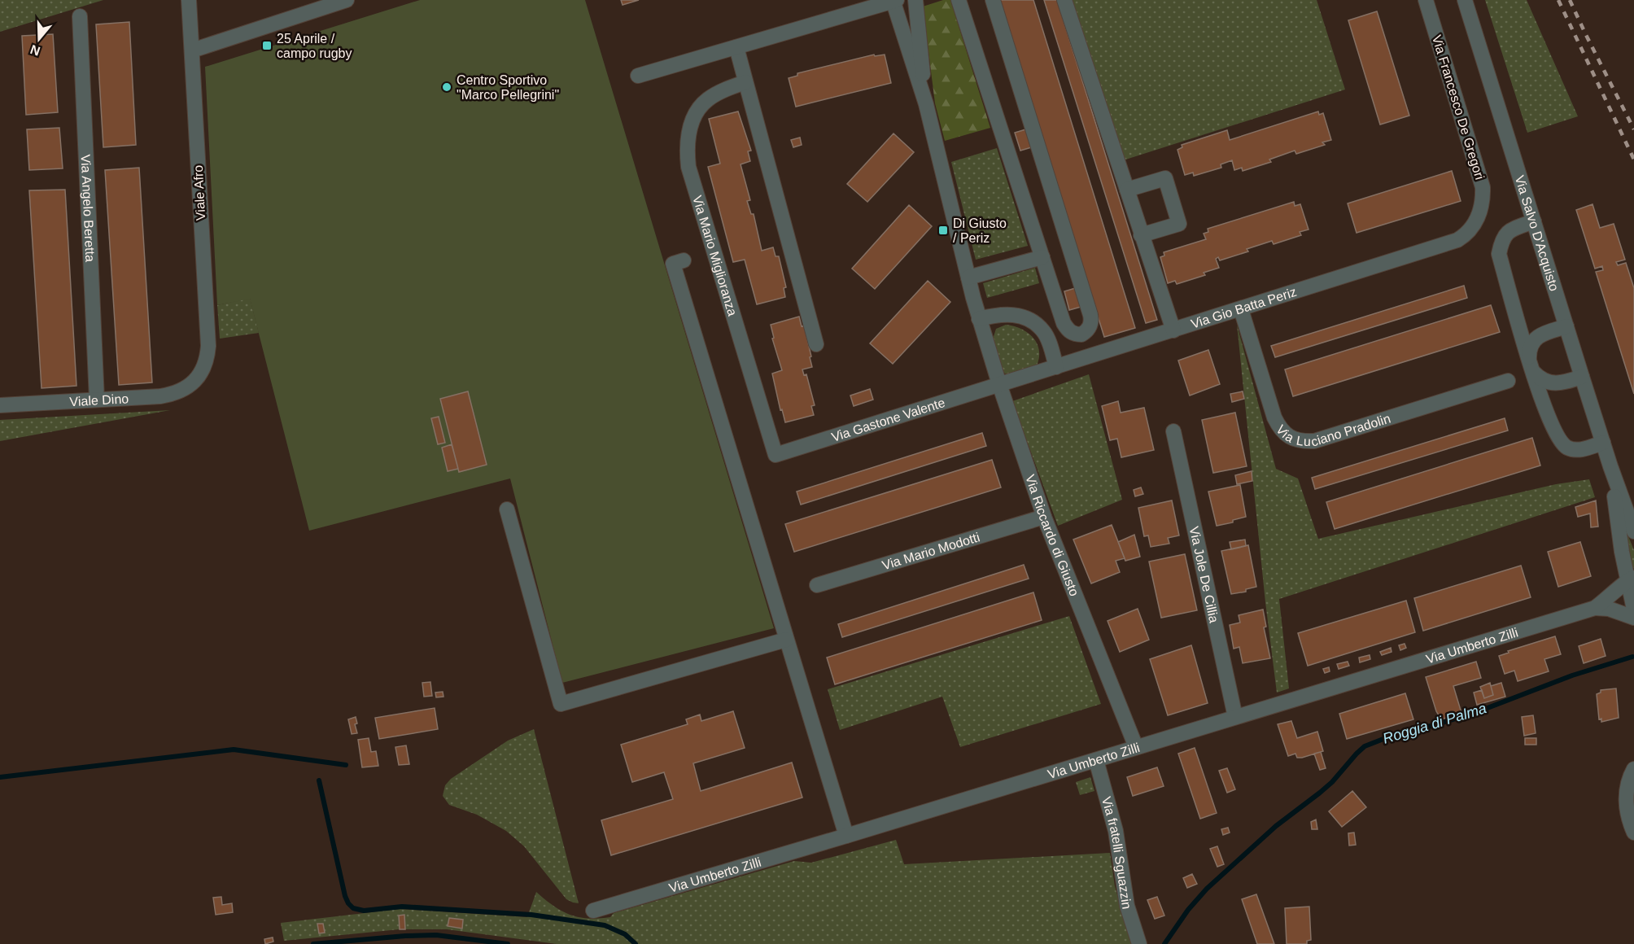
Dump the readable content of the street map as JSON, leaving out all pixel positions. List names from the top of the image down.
{
  "streets": {
    "street": [
      "Via Francesco De Gregori",
      "Viale Afro",
      "Via Angelo Beretta",
      "Via Salvo D'Acquisto",
      "Via Mario Miglioranza",
      "Via Gio Batta Periz",
      "Viale Dino",
      "Via Luciano Pradolin",
      "Via Gastone Valente",
      "Via Riccardo di Giusto",
      "Via Mario Modotti",
      "Via Jole De Cillia",
      "Via Umberto Zilli",
      "Via fratelli Sguazzin"
    ]
  },
  "crossings": [
    ["Via Francesco De Gregori", "Via Gio Batta Periz"],
    ["Viale Afro", "Viale Dino"],
    ["Via Angelo Beretta", "Viale Dino"],
    ["Via Salvo D'Acquisto", "Via Umberto Zilli"],
    ["Via Mario Miglioranza", "Via Gastone Valente"],
    ["Via Gio Batta Periz", "Via Luciano Pradolin"],
    ["Via Gio Batta Periz", "Via Gastone Valente"],
    ["Via Gio Batta Periz", "Via Riccardo di Giusto"],
    ["Via Gastone Valente", "Via Riccardo di Giusto"],
    ["Via Riccardo di Giusto", "Via Mario Modotti"],
    ["Via Riccardo di Giusto", "Via Umberto Zilli"],
    ["Via Jole De Cillia", "Via Umberto Zilli"],
    ["Via Umberto Zilli", "Via fratelli Sguazzin"]
  ],
  "water": ["Roggia di Palma"],
  "places": {
    "transit": ["25 Aprile / campo rugby", "Di Giusto / Periz"],
    "other": ["Centro Sportivo \"Marco Pellegrini\""]
  },
  "north": "bottom"
}
